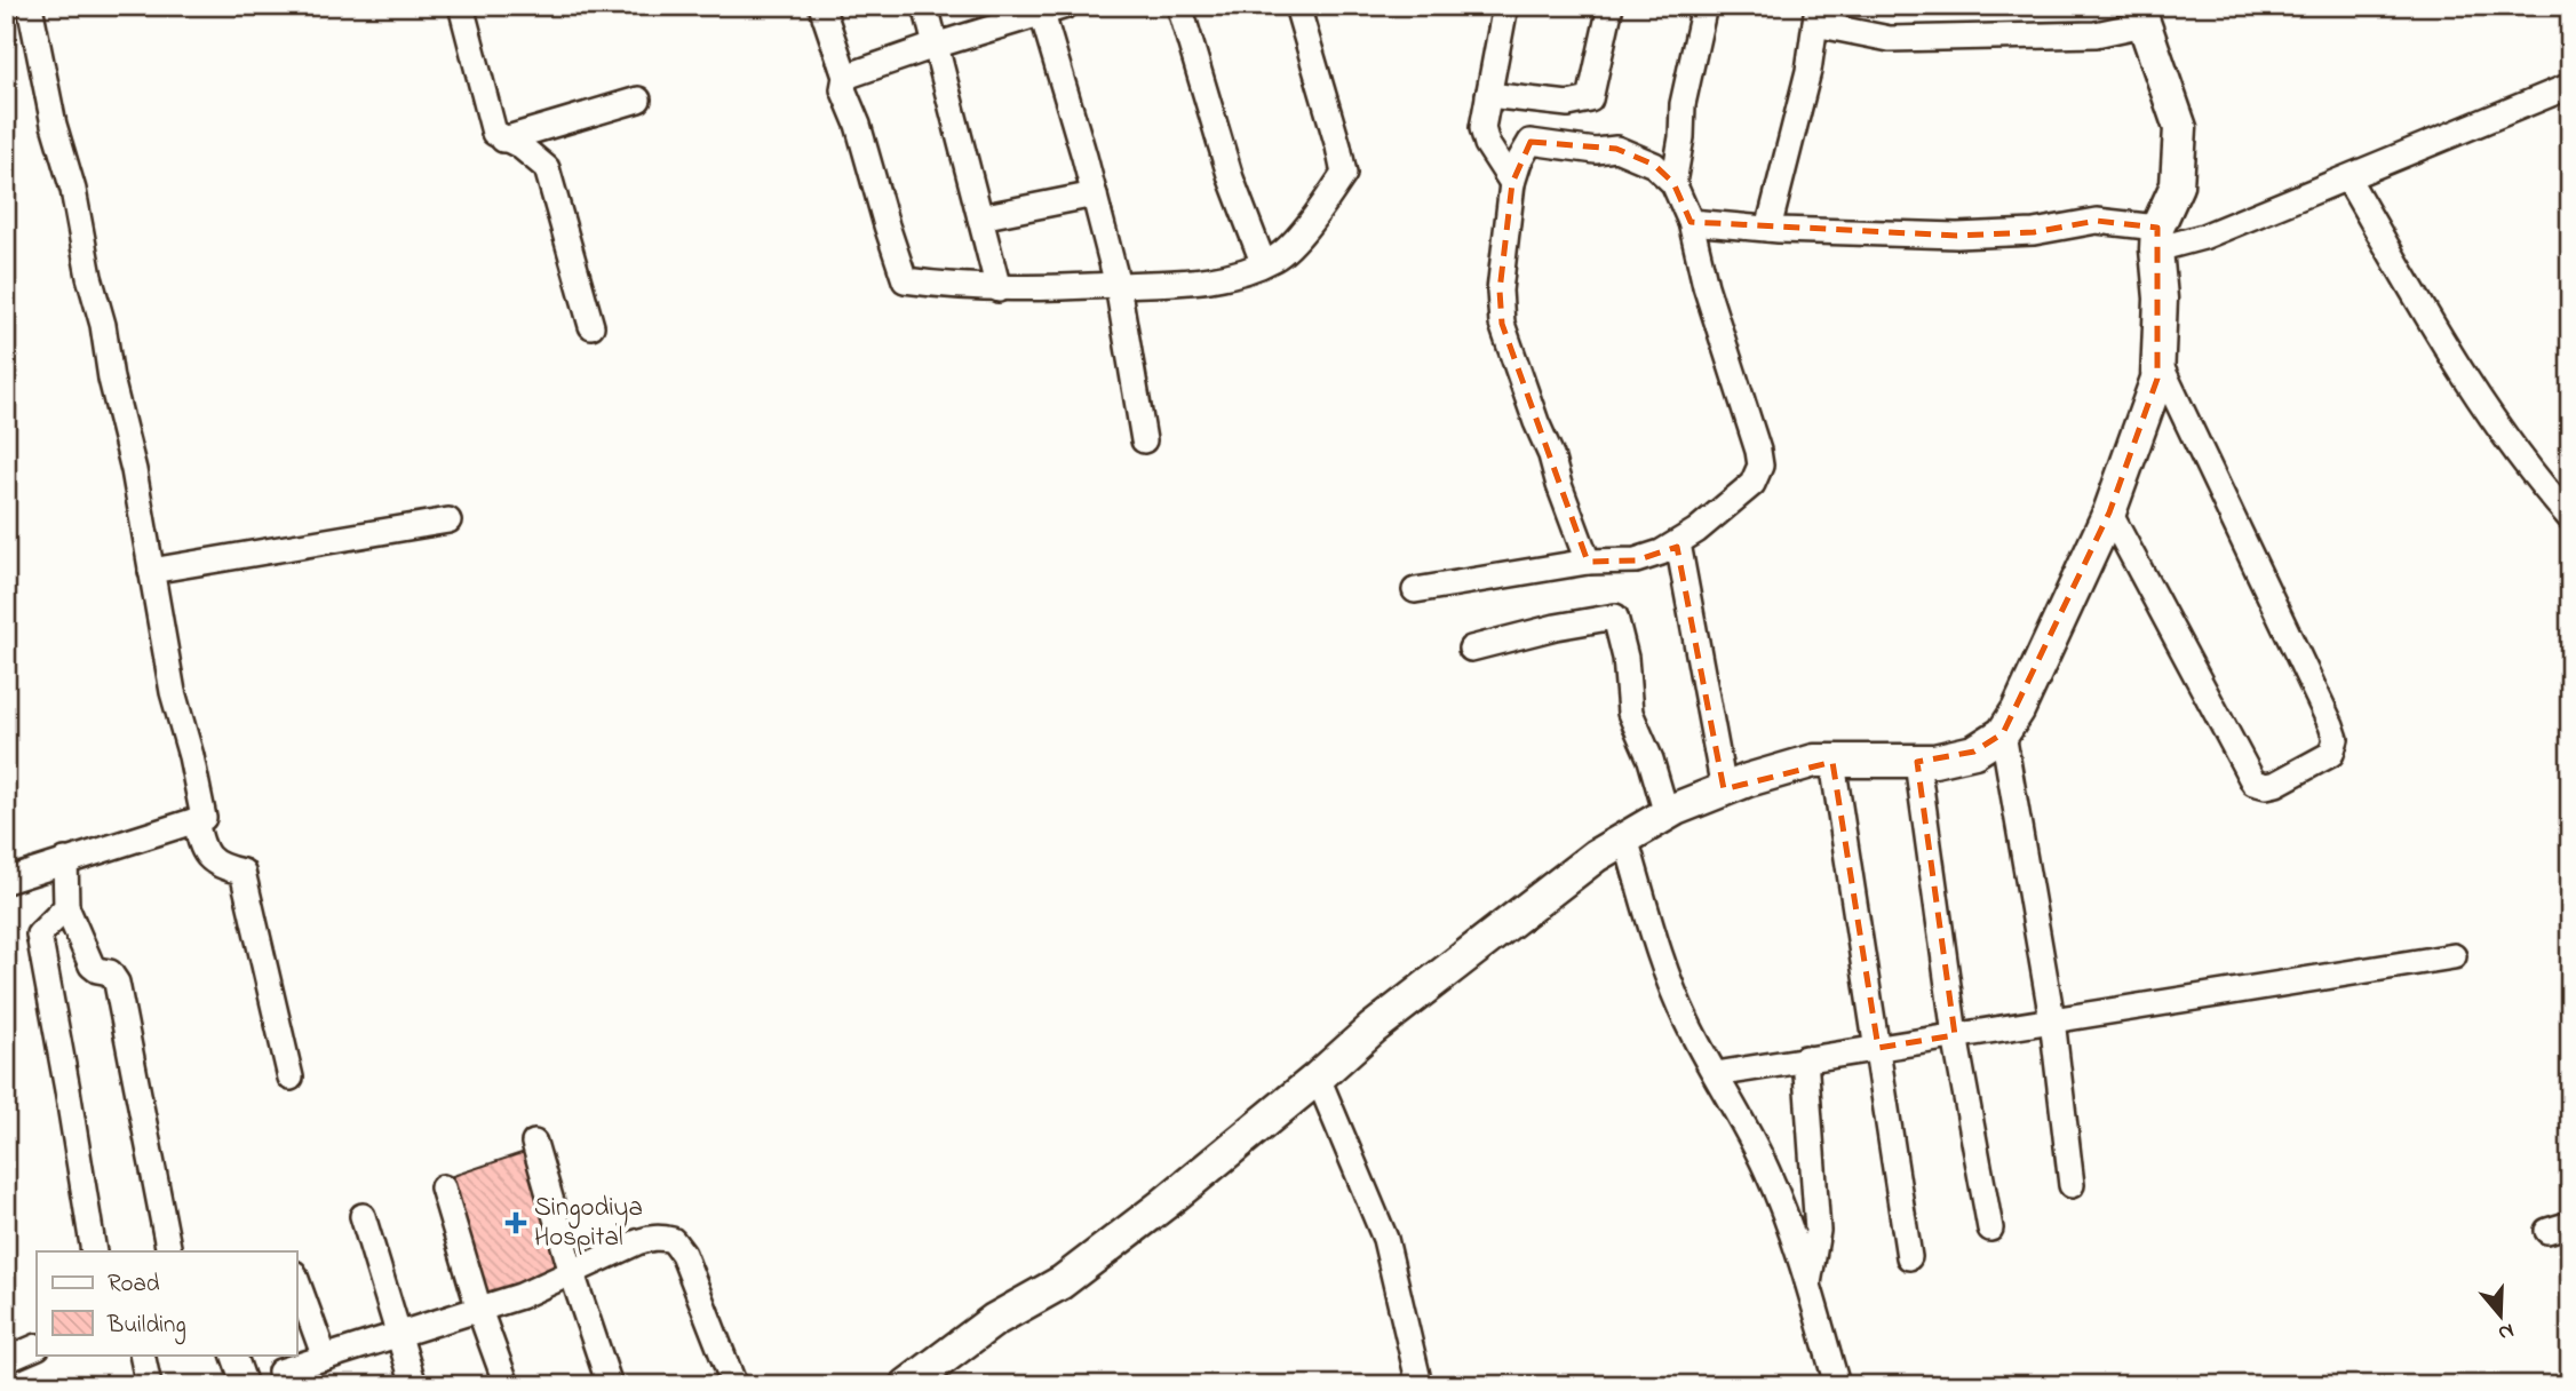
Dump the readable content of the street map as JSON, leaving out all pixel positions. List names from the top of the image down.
{
  "places": {
    "health": ["Singodiya Hospital"]
  },
  "legend": ["Road", "Building"],
  "north": "bottom"
}
